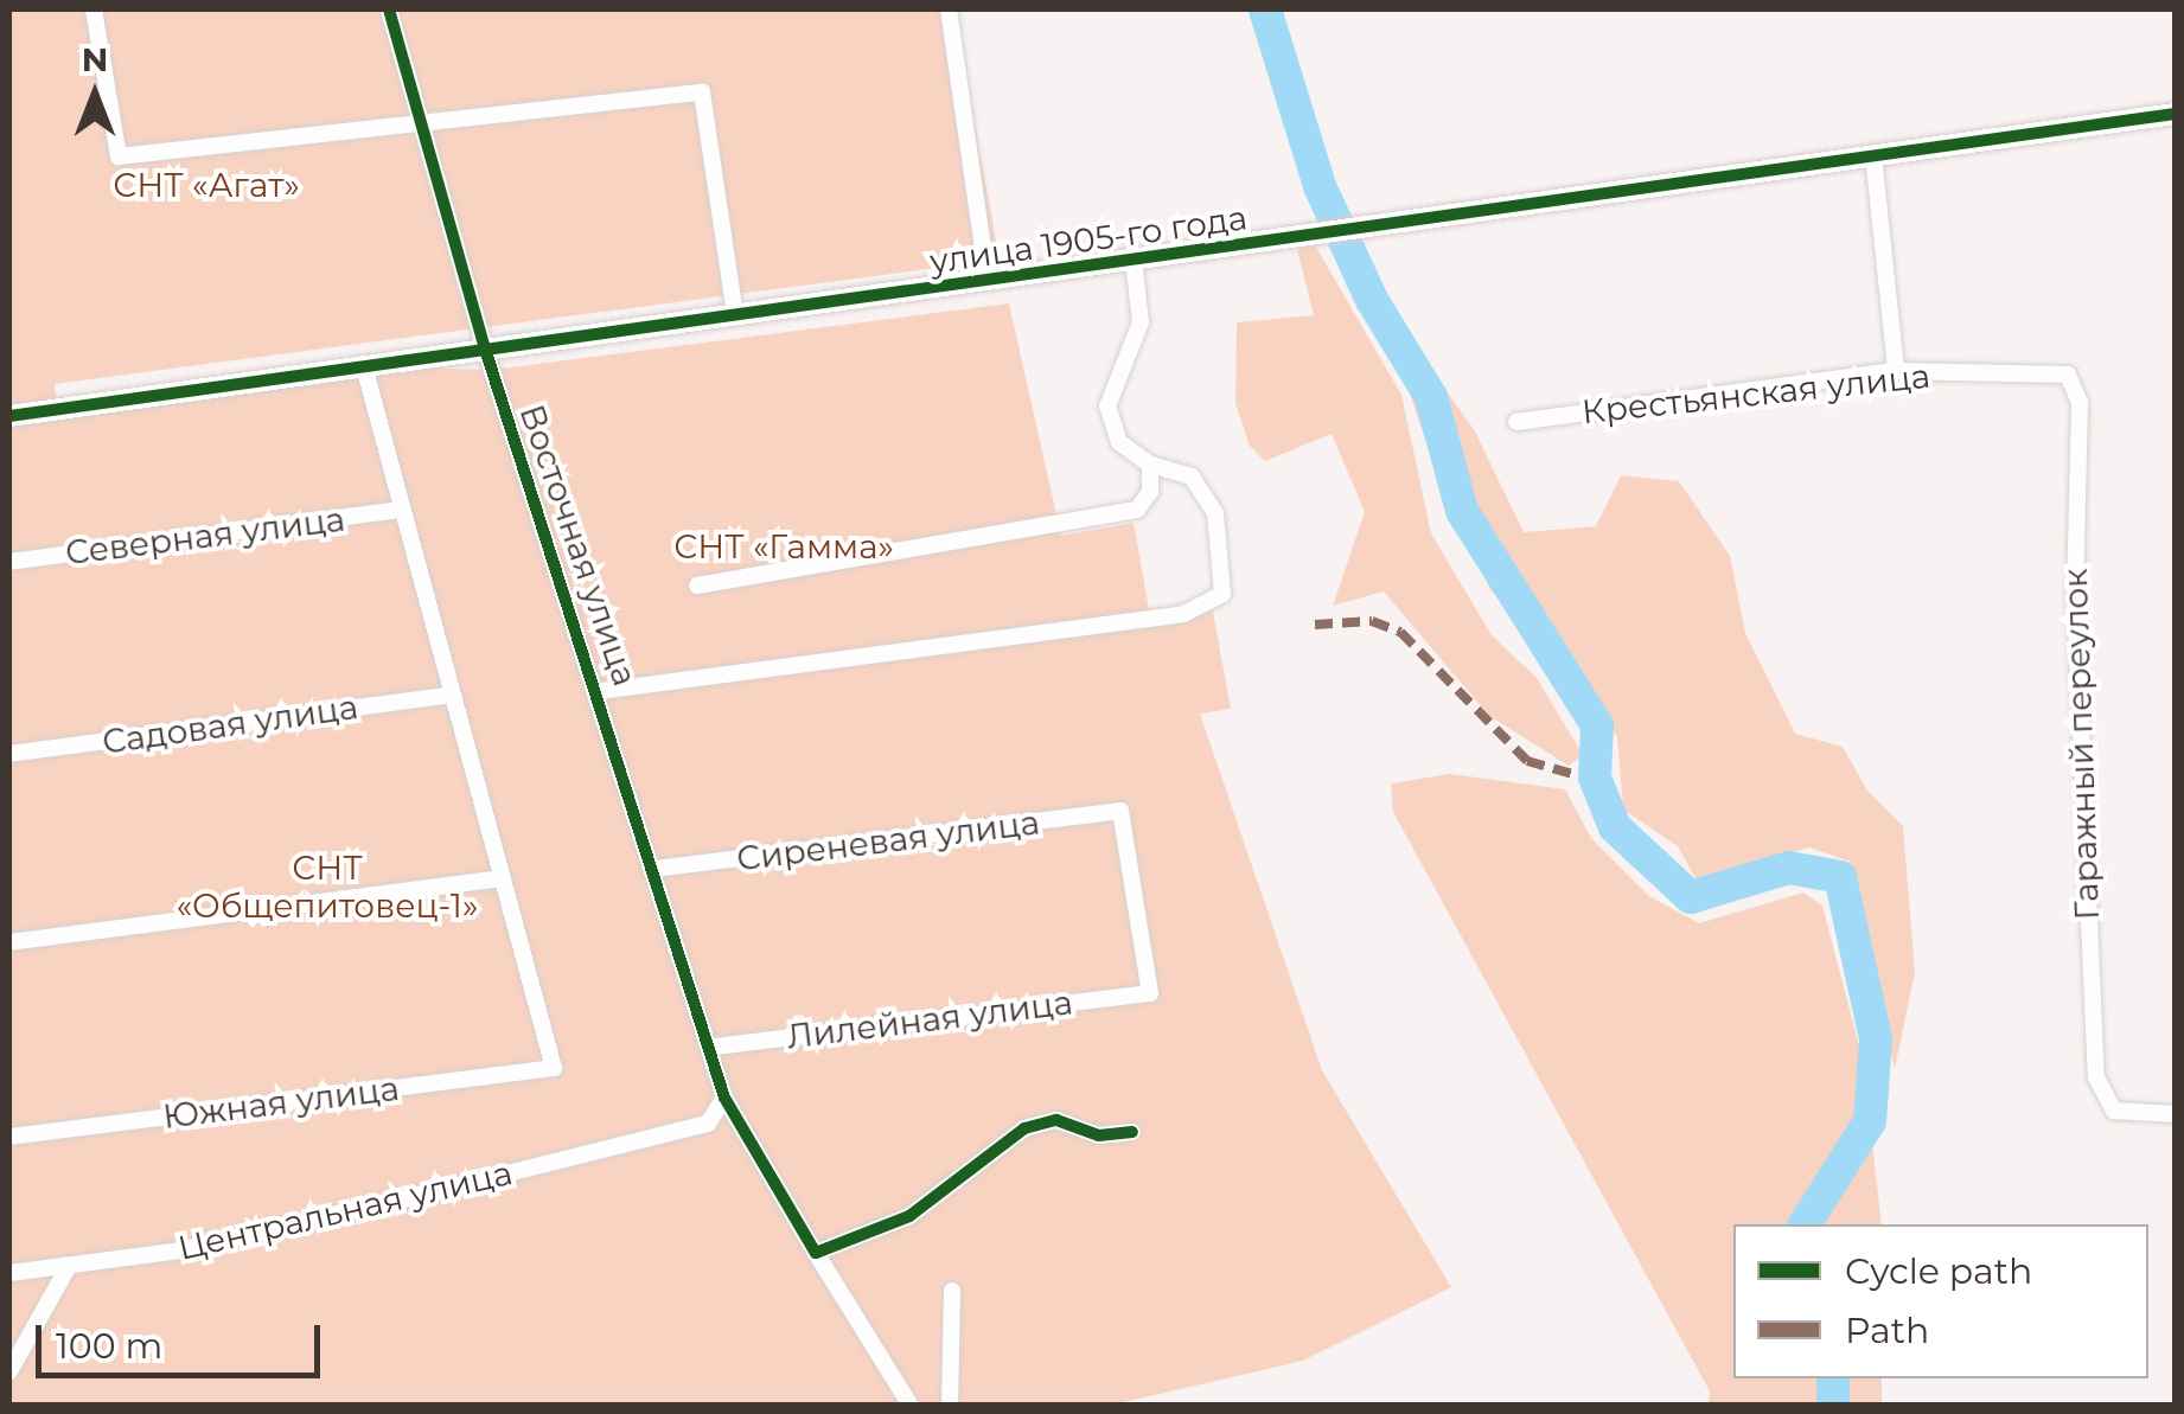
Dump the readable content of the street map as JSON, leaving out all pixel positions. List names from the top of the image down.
{
  "streets": {
    "street": [
      "улица 1905-го года",
      "Крестьянская улица",
      "Северная улица",
      "Восточная улица",
      "Садовая улица",
      "Гаражный переулок",
      "Сиреневая улица",
      "Лилейная улица",
      "Южная улица",
      "Центральная улица"
    ]
  },
  "crossings": [
    ["улица 1905-го года", "Восточная улица"],
    ["Крестьянская улица", "Гаражный переулок"],
    ["Восточная улица", "Сиреневая улица"],
    ["Восточная улица", "Лилейная улица"],
    ["Восточная улица", "Центральная улица"],
    ["Сиреневая улица", "Лилейная улица"]
  ],
  "parks": ["СНТ «Агат»", "СНТ «Гамма»", "СНТ «Общепитовец-1»"],
  "legend": ["Cycle path", "Path"],
  "scale_bar": "100 m",
  "north": "top"
}
